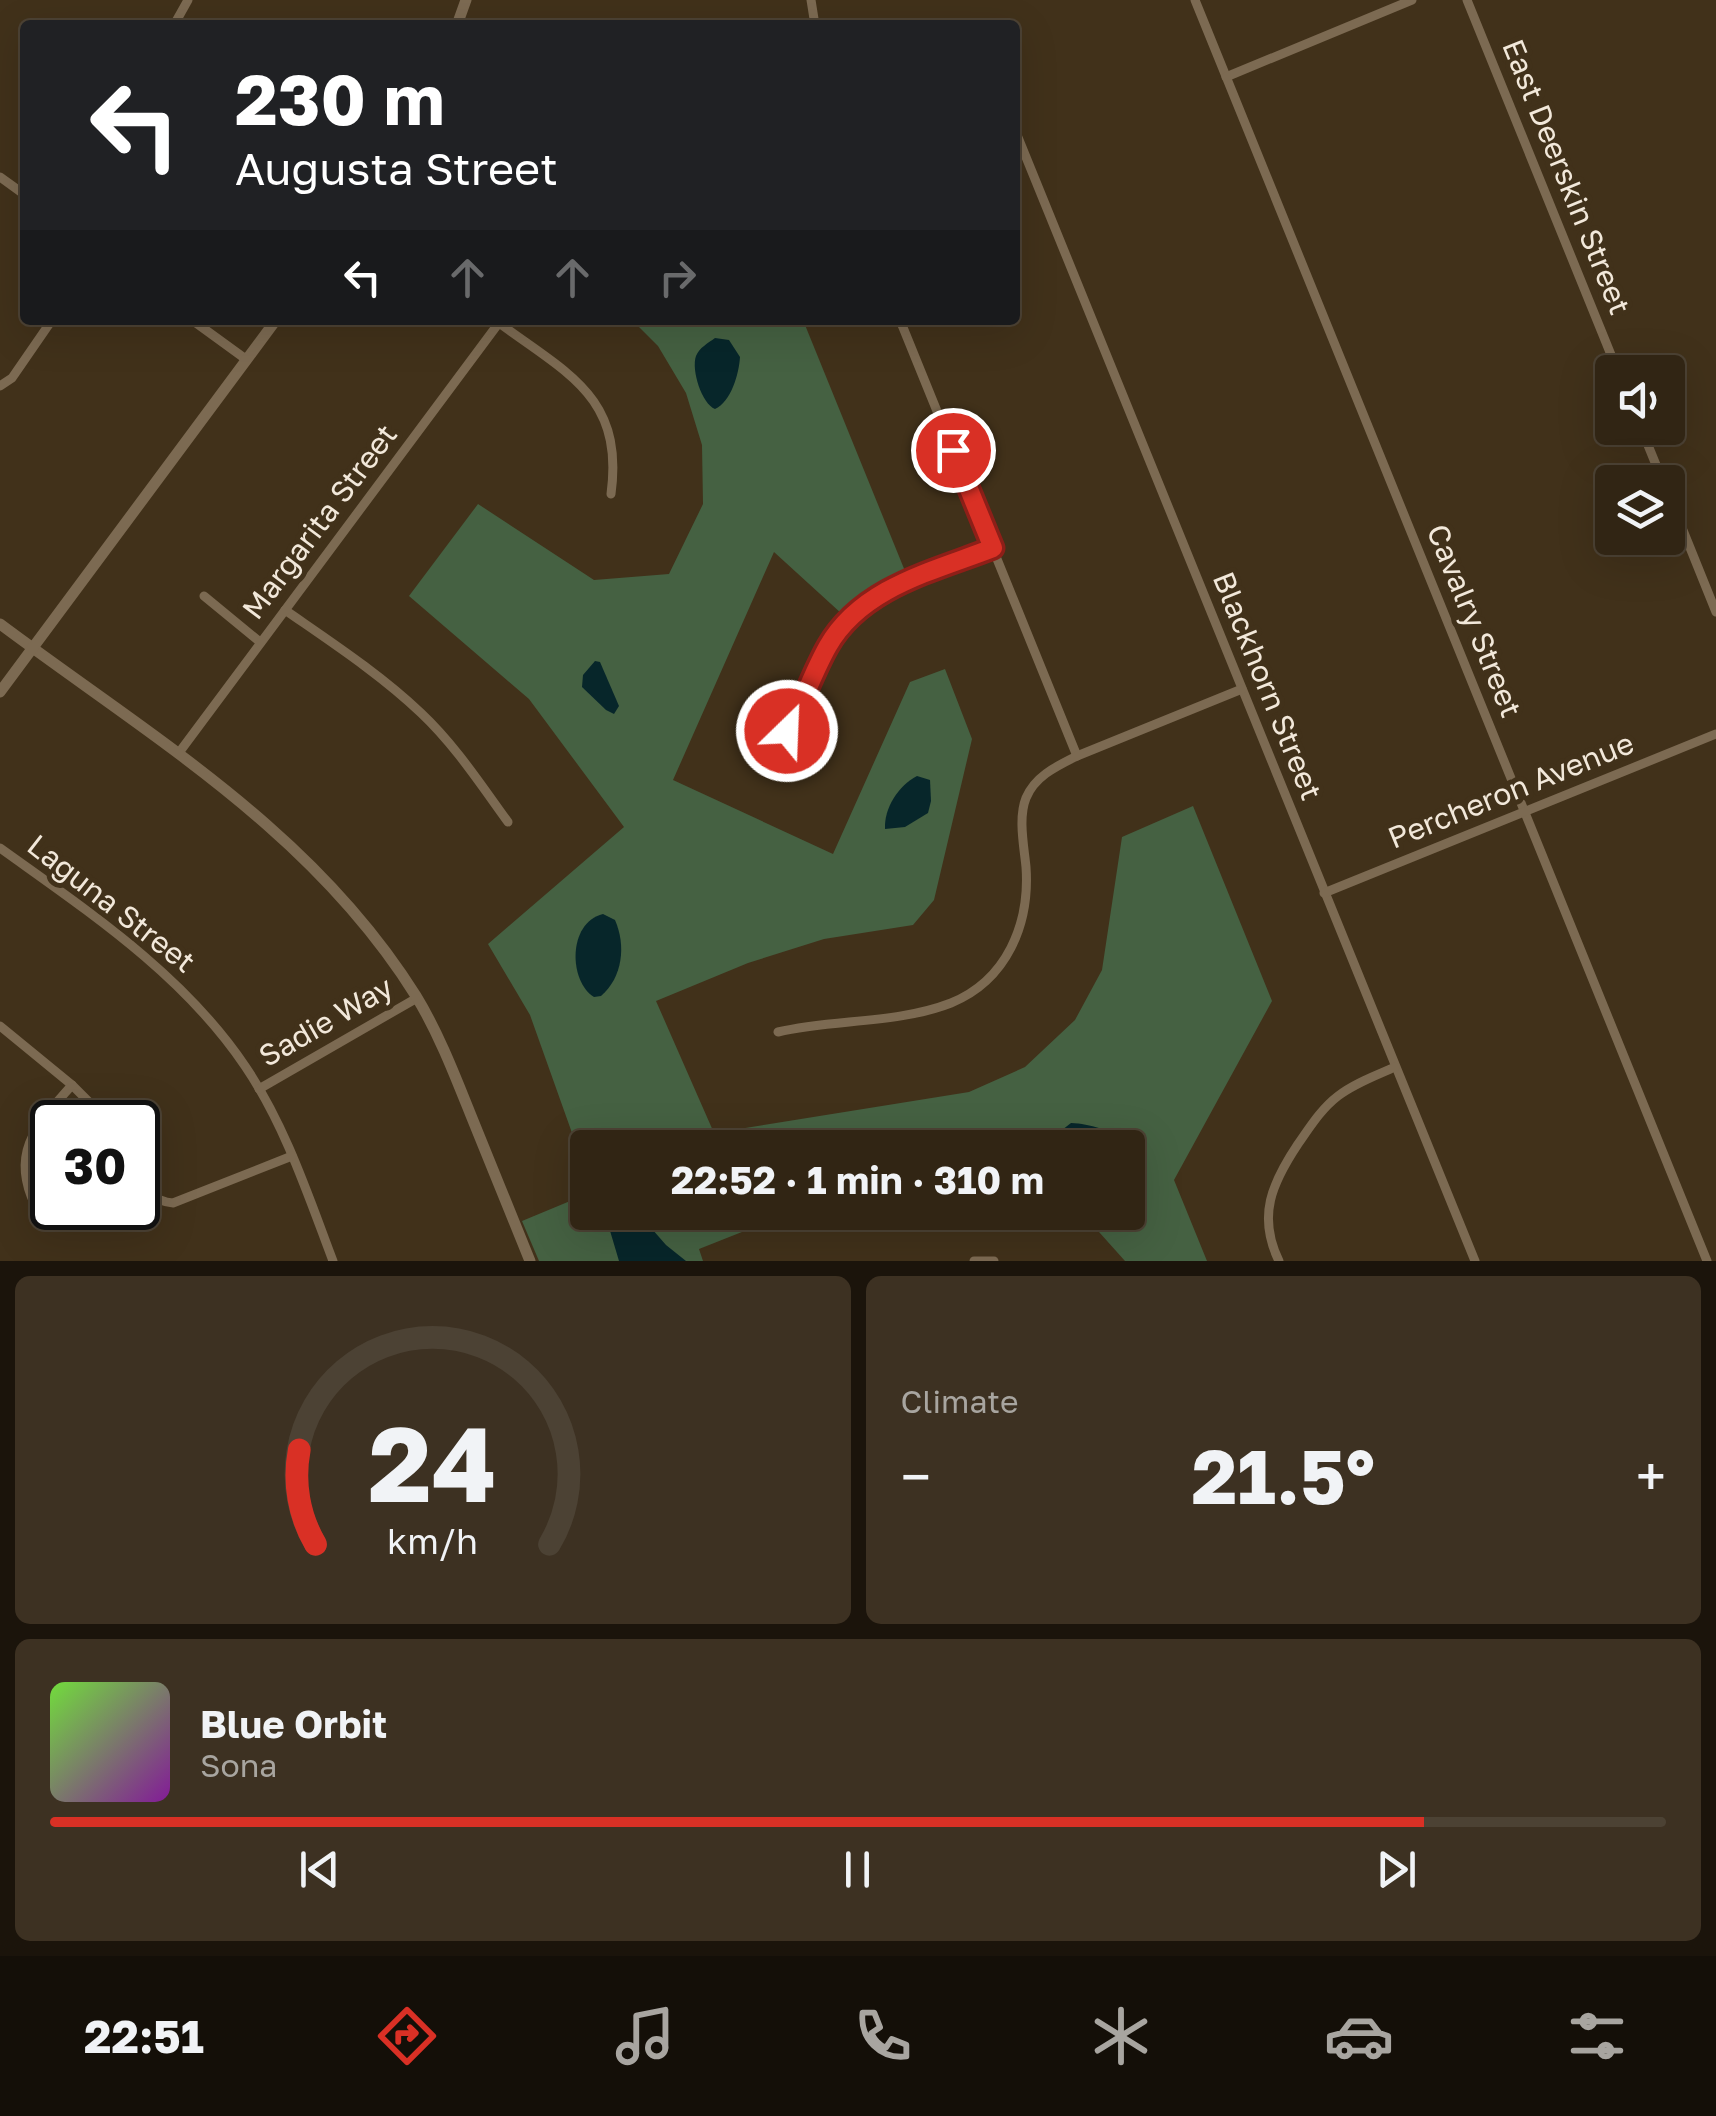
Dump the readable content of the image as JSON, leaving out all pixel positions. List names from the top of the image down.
{
  "streets": {
    "street": [
      "East Deerskin Street",
      "Margarita Street",
      "Cavalry Street",
      "Blackhorn Street",
      "Percheron Avenue",
      "Laguna Street",
      "Sadie Way"
    ]
  },
  "crossings": [
    ["Cavalry Street", "Percheron Avenue"],
    ["Blackhorn Street", "Percheron Avenue"],
    ["Laguna Street", "Sadie Way"]
  ],
  "page": {
    "turn": ["230 m", "Augusta Street"],
    "limit": "30",
    "trip": "22:52 · 1 min · 310 m",
    "tile": "Climate",
    "heat": ["−", "21.5°", "+"],
    "song": ["Blue Orbit", "Sona"],
    "tabs": "22:51",
    "gauge": ["24", "km/h"]
  }
}
